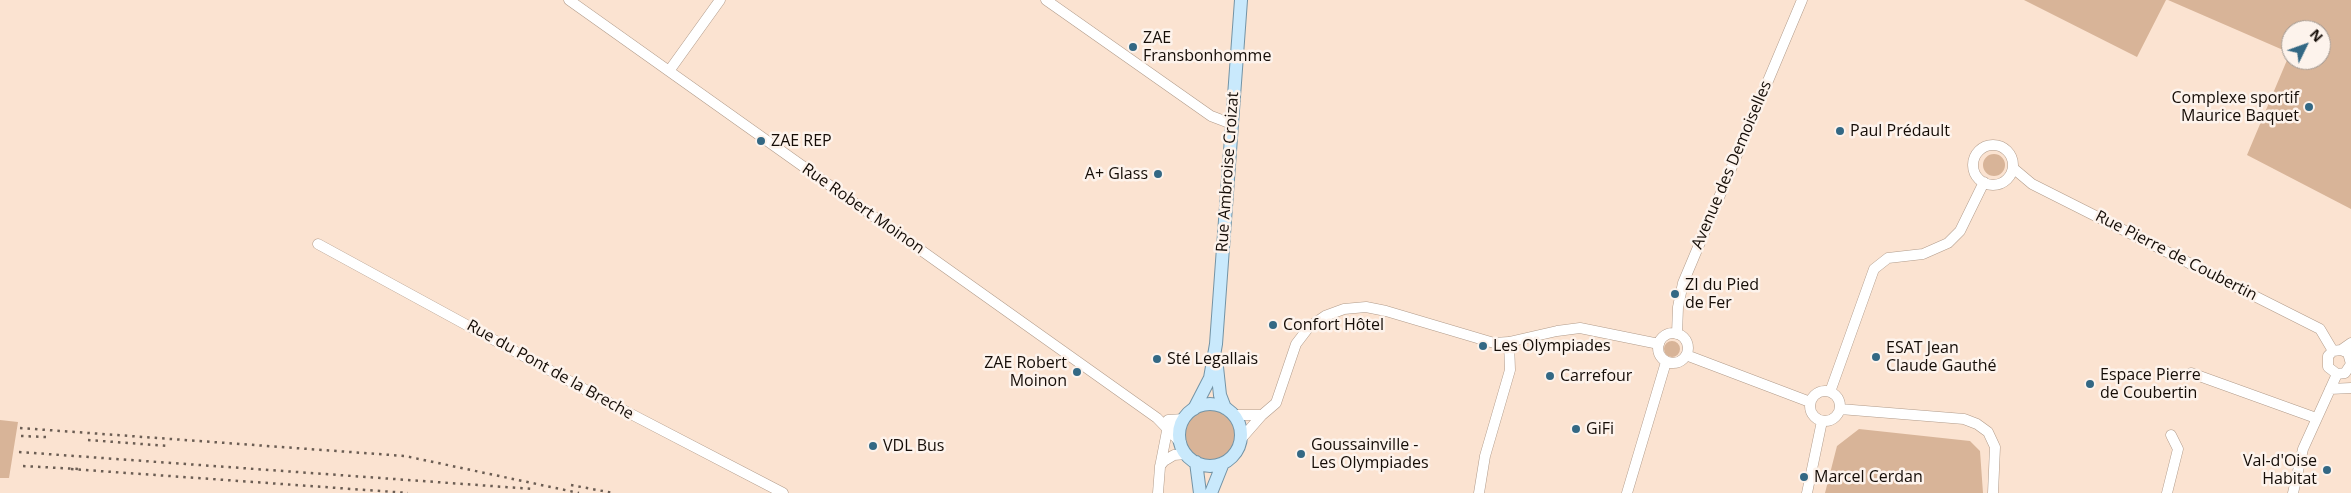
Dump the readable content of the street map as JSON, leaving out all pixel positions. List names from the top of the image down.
{
  "streets": {
    "main road": ["Rue Ambroise Croizat"],
    "street": [
      "Avenue des Demoiselles",
      "Rue Robert Moinon",
      "Rue Pierre de Coubertin",
      "Rue du Pont de la Breche"
    ]
  },
  "places": [
    "ZAE Fransbonhomme",
    "Complexe sportif Maurice Baquet",
    "Paul Prédault",
    "ZAE REP",
    "A+ Glass",
    "ZI du Pied de Fer",
    "Confort Hôtel",
    "Les Olympiades",
    "ESAT Jean Claude Gauthé",
    "Sté Legallais",
    "ZAE Robert Moinon",
    "Carrefour",
    "Espace Pierre de Coubertin",
    "GiFi",
    "VDL Bus",
    "Goussainville - Les Olympiades",
    "Val-d'Oise Habitat",
    "Marcel Cerdan"
  ],
  "north": "top right"
}
